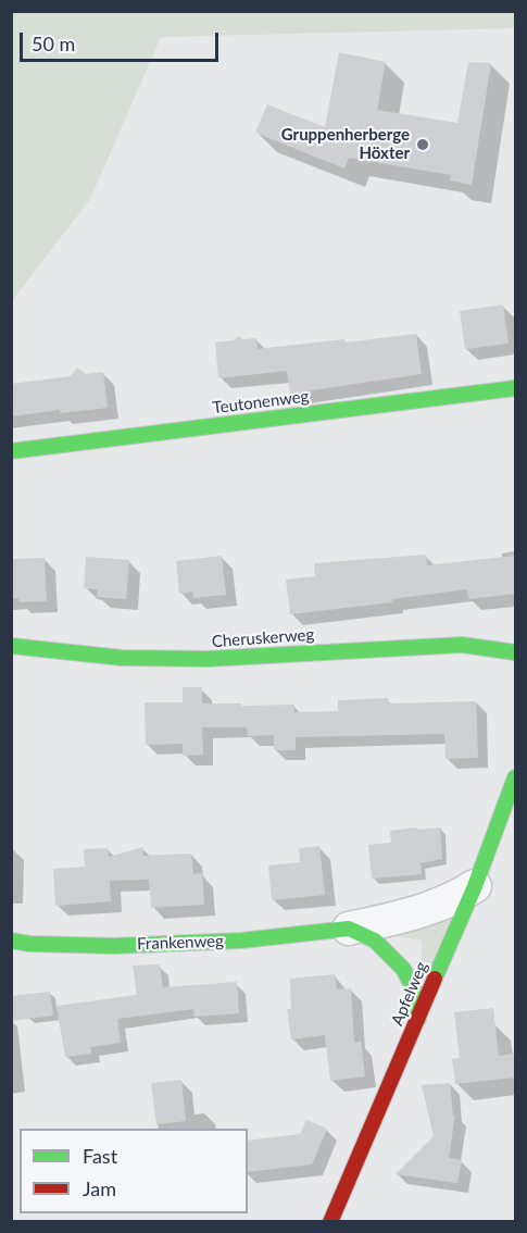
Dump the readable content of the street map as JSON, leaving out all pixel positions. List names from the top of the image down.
{
  "streets": {
    "street": [
      "Teutonenweg",
      "Cheruskerweg",
      "Frankenweg",
      "Apfelweg"
    ]
  },
  "crossings": [
    ["Frankenweg", "Apfelweg"]
  ],
  "places": ["Gruppenherberge Höxter"],
  "legend": ["Fast", "Jam"],
  "scale_bar": "50 m"
}
